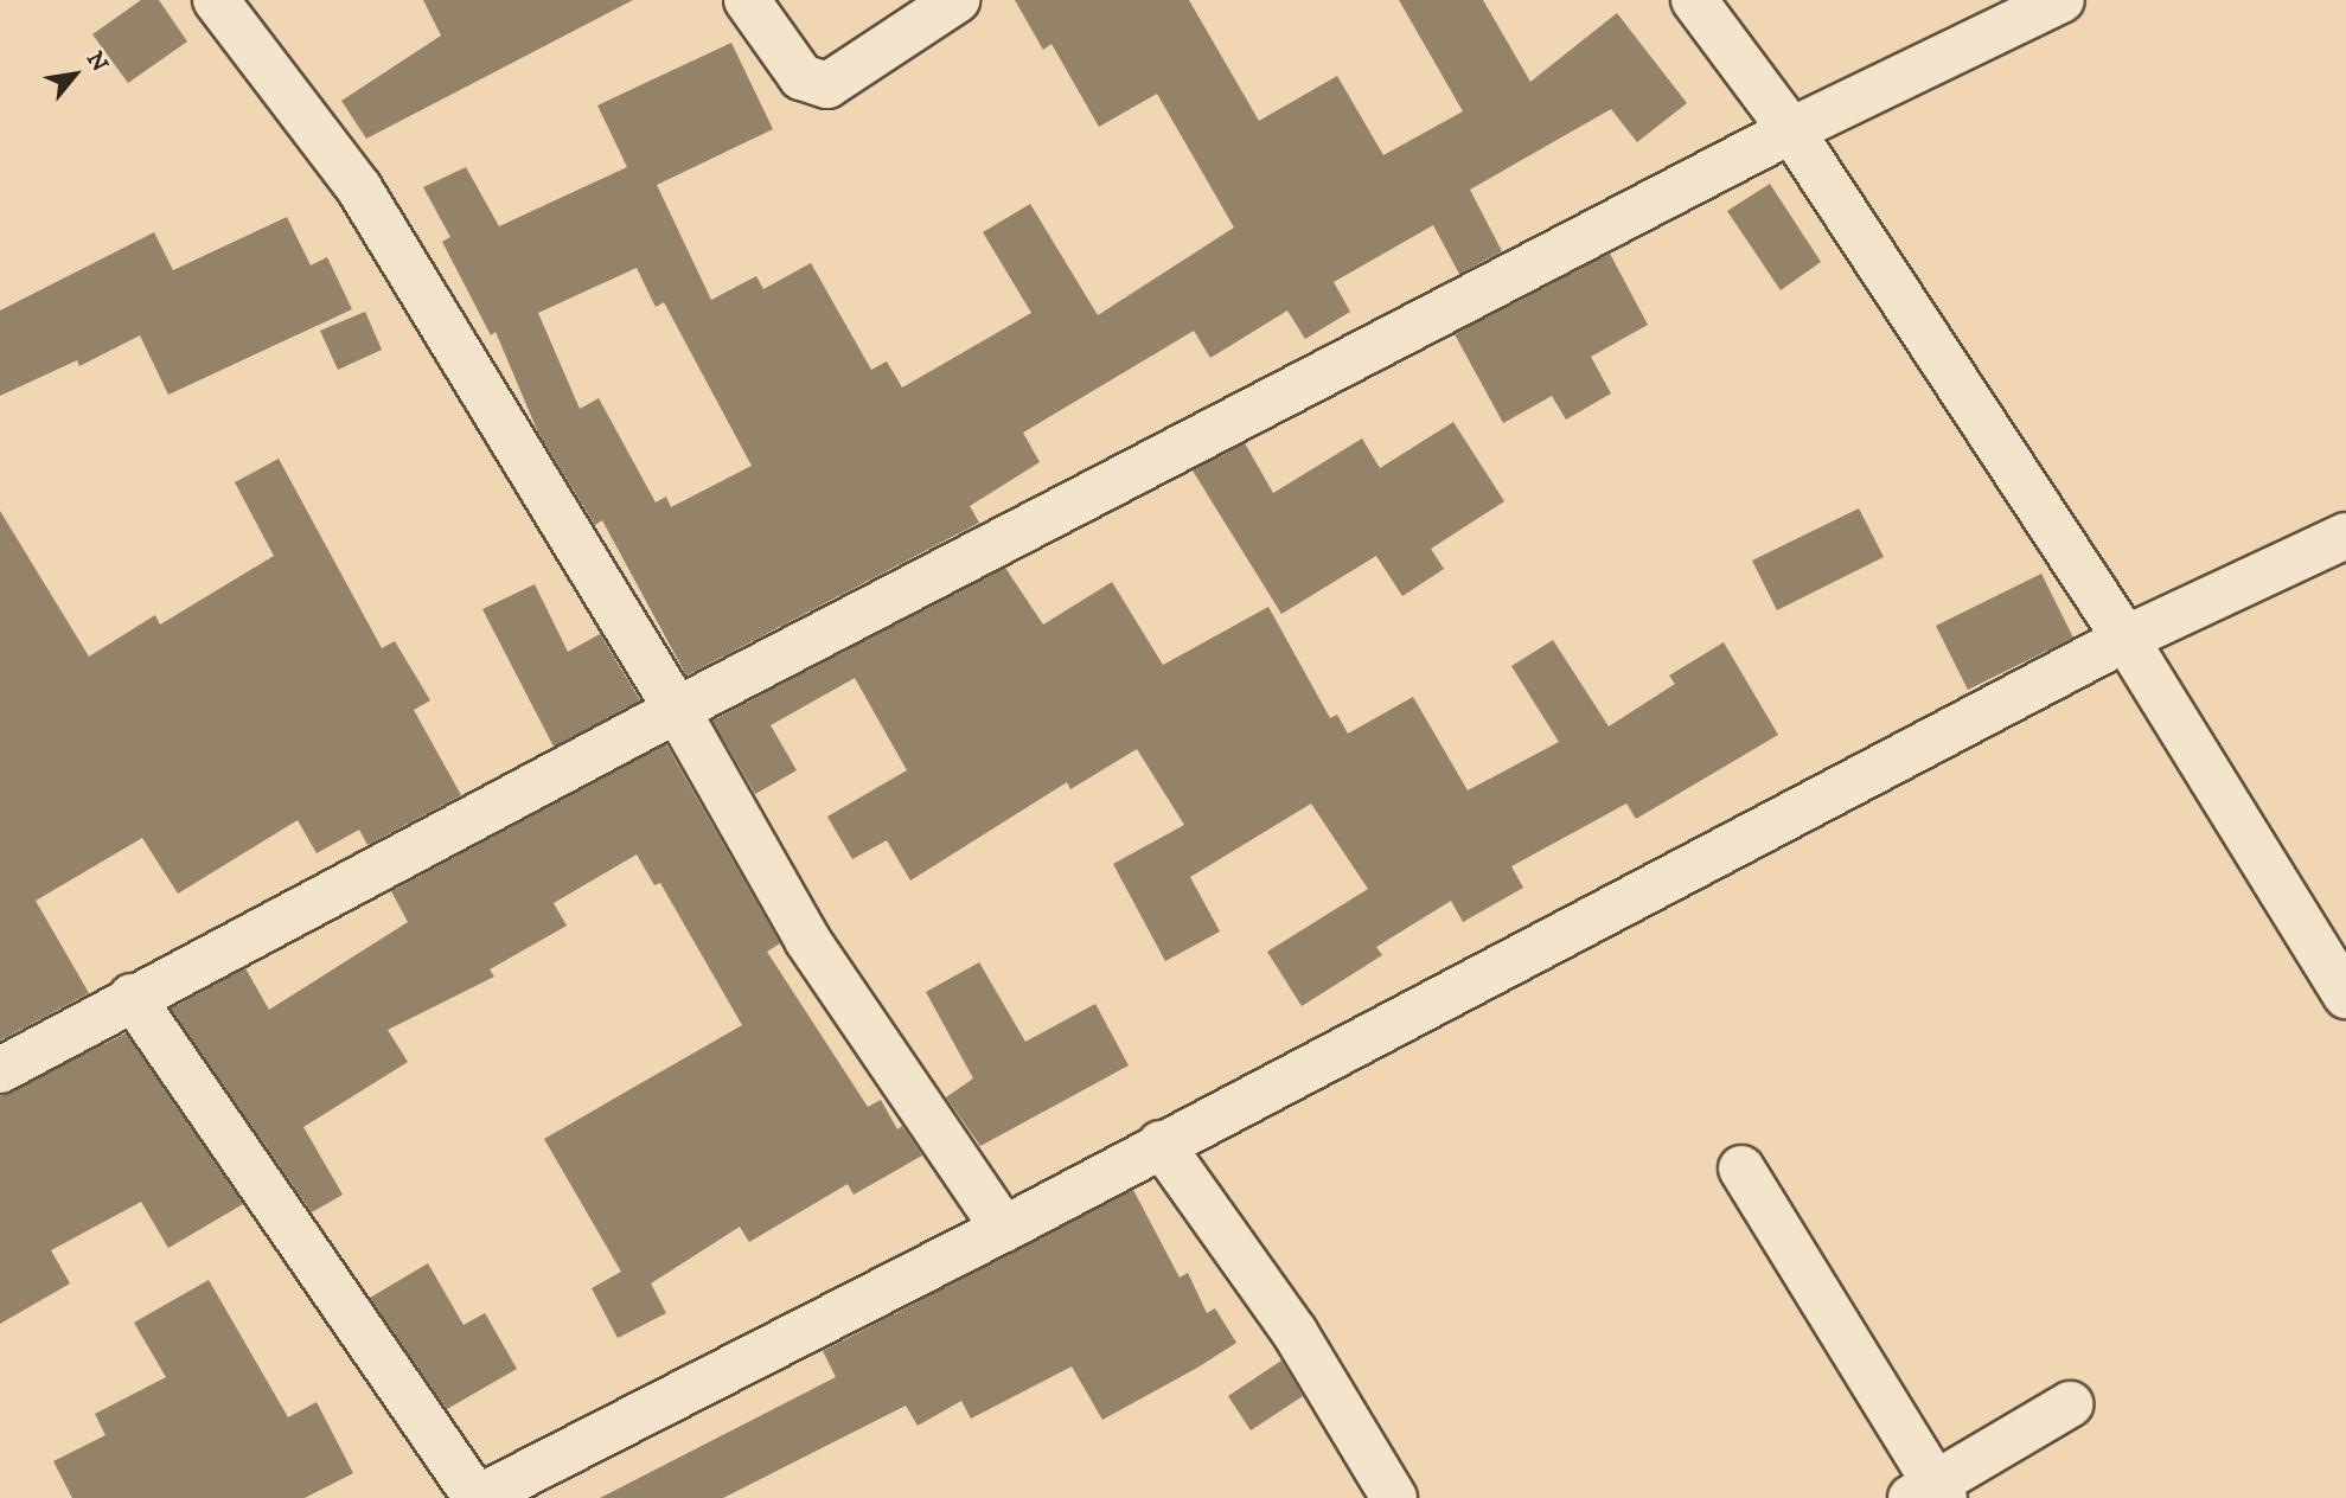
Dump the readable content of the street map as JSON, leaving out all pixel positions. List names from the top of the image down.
{
  "north": "top right"
}
